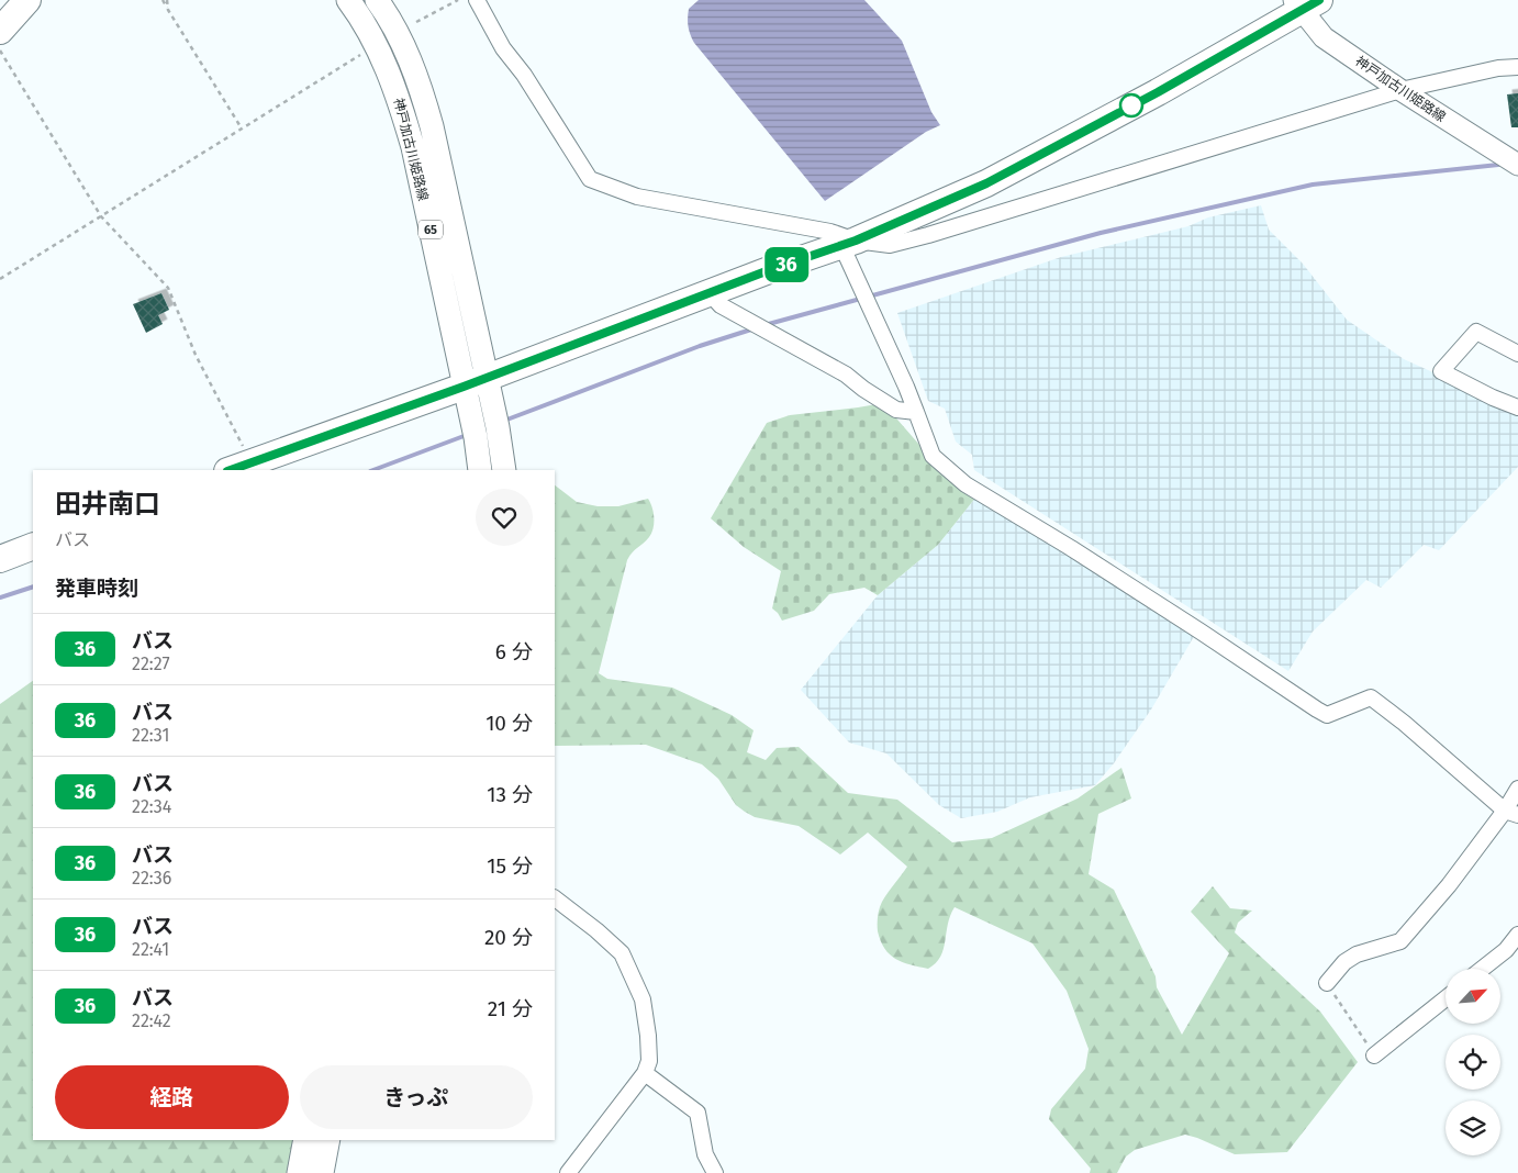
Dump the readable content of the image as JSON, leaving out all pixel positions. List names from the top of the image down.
{
  "streets": {
    "main road": ["神戸加古川姫路線", "65"]
  },
  "lines": ["bus line 36"],
  "north": "top right",
  "page": {
    "on_map": "36",
    "heading": [
      ["田井南口", "バス"],
      "発車時刻"
    ],
    "list": [
      {
        "mark": "36",
        "name": "バス",
        "note": "22:27",
        "value": "6 分"
      },
      {
        "mark": "36",
        "name": "バス",
        "note": "22:31",
        "value": "10 分"
      },
      {
        "mark": "36",
        "name": "バス",
        "note": "22:34",
        "value": "13 分"
      },
      {
        "mark": "36",
        "name": "バス",
        "note": "22:36",
        "value": "15 分"
      },
      {
        "mark": "36",
        "name": "バス",
        "note": "22:41",
        "value": "20 分"
      },
      {
        "mark": "36",
        "name": "バス",
        "note": "22:42",
        "value": "21 分"
      }
    ],
    "buttons": ["経路", "きっぷ"]
  }
}
